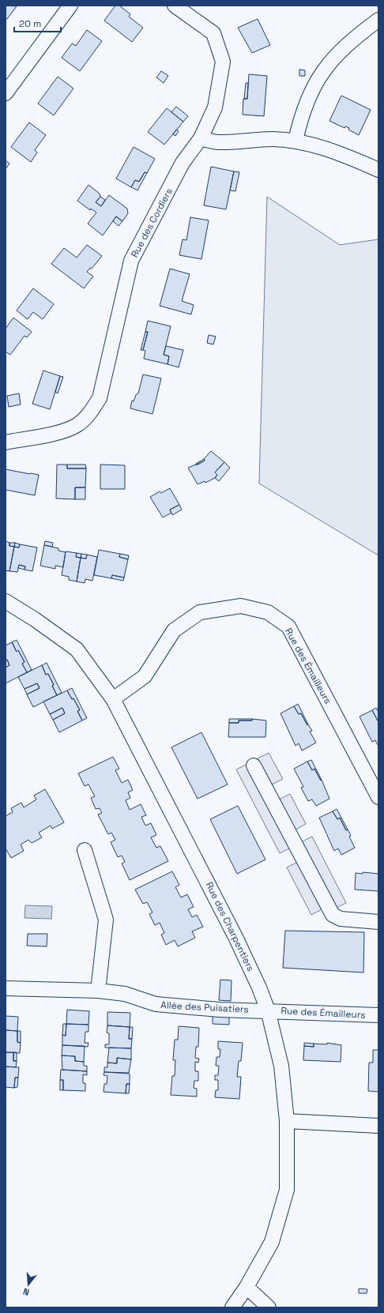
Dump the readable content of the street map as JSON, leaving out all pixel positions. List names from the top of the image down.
{
  "streets": {
    "street": [
      "Rue des Cordiers",
      "Rue des Émailleurs",
      "Rue des Charpentiers",
      "Allée des Puisatiers"
    ]
  },
  "crossings": [
    ["Rue des Émailleurs", "Rue des Charpentiers"],
    ["Rue des Émailleurs", "Allée des Puisatiers"],
    ["Rue des Charpentiers", "Allée des Puisatiers"]
  ],
  "scale_bar": "20 m",
  "north": "bottom"
}
